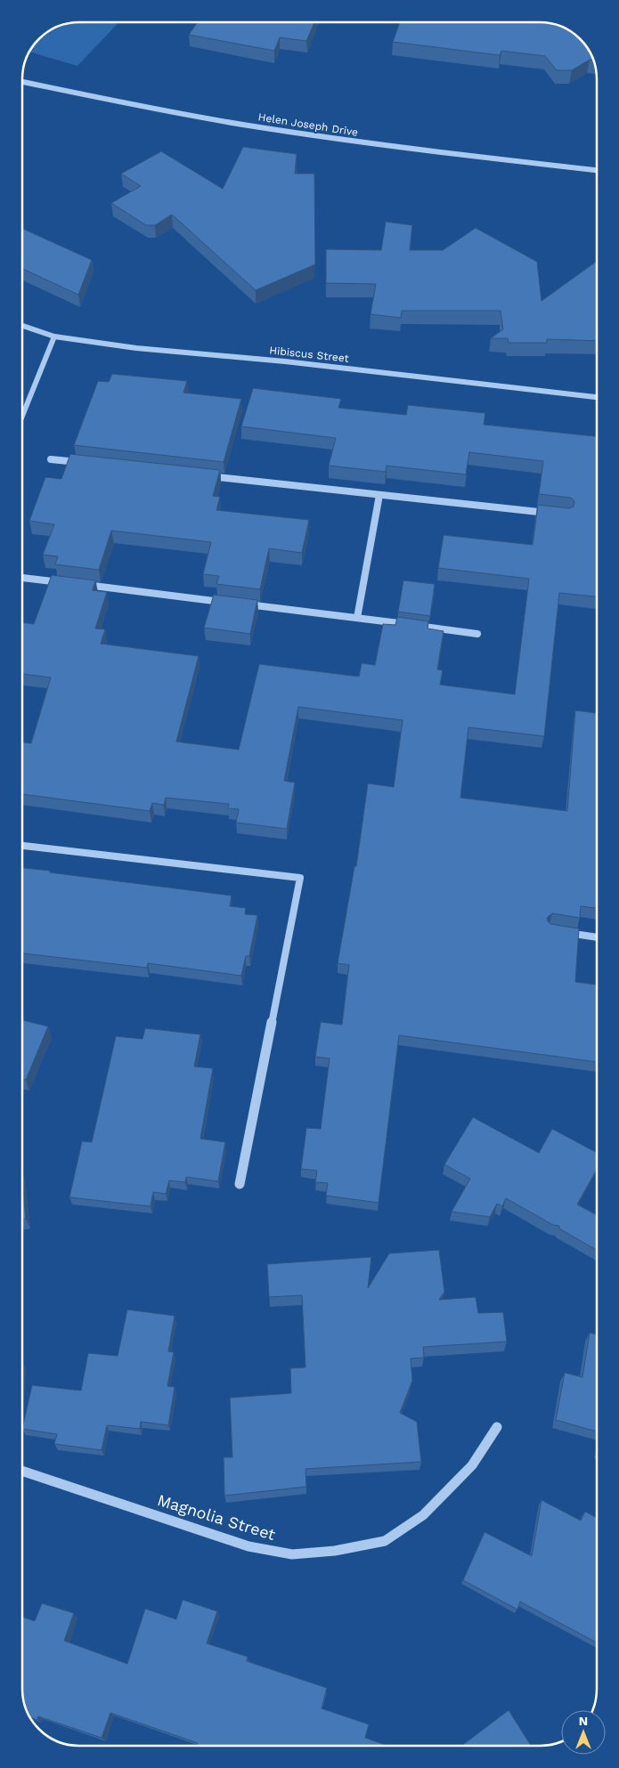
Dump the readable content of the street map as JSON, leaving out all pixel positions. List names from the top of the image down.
{
  "streets": {
    "street": ["Helen Joseph Drive", "Hibiscus Street", "Magnolia Street"]
  },
  "north": "top"
}
